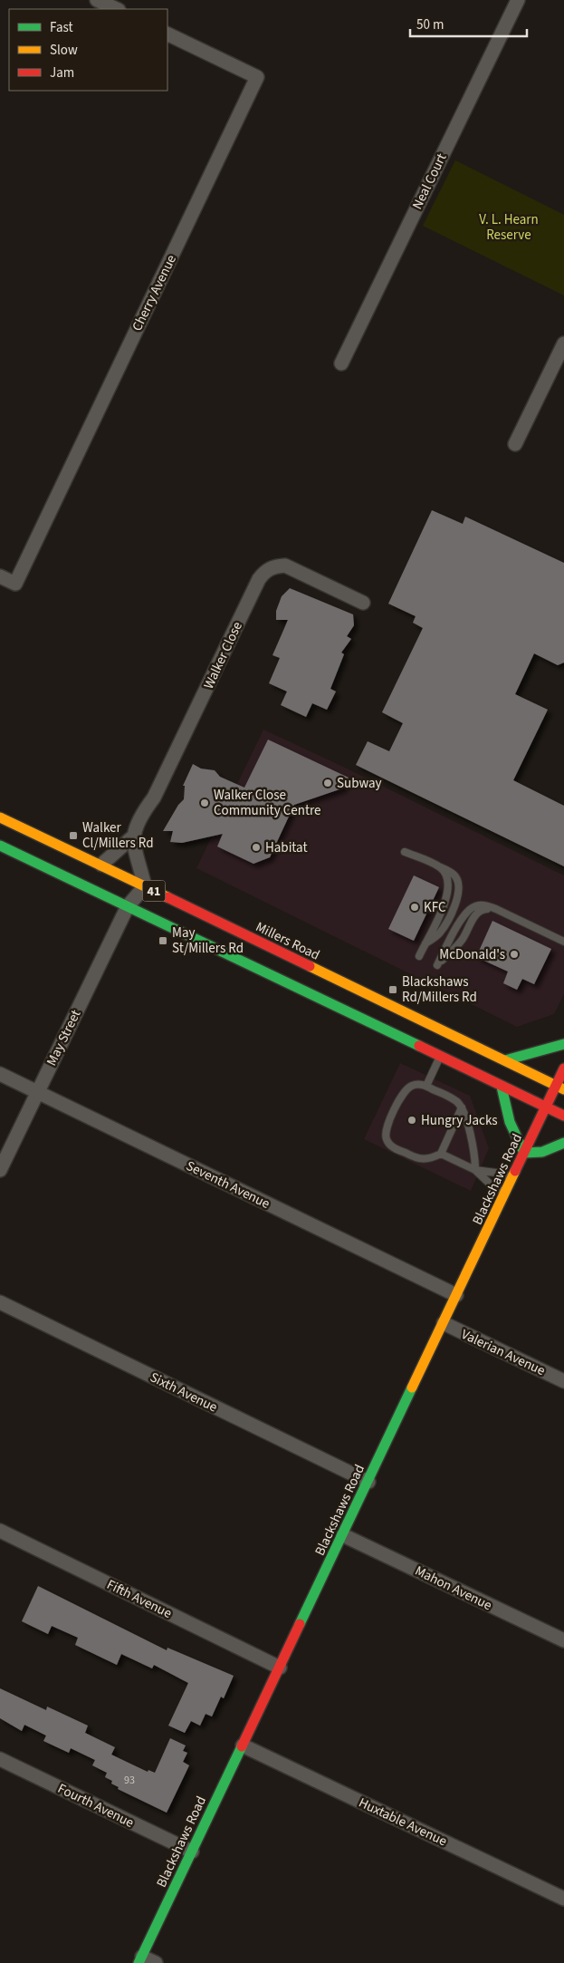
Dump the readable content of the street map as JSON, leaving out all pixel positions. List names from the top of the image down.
{
  "streets": {
    "main road": ["41", "Millers Road", "Blackshaws Road"],
    "street": [
      "Neal Court",
      "Cherry Avenue",
      "Walker Close",
      "May Street",
      "Seventh Avenue",
      "Valerian Avenue",
      "Sixth Avenue",
      "Mahon Avenue",
      "Fifth Avenue",
      "Fourth Avenue",
      "Huxtable Avenue"
    ]
  },
  "crossings": [
    ["Walker Close", "Millers Road"],
    ["41", "May Street"],
    ["41", "Blackshaws Road"],
    ["Millers Road", "May Street"],
    ["Millers Road", "Blackshaws Road"],
    ["May Street", "Seventh Avenue"],
    ["Blackshaws Road", "Seventh Avenue"],
    ["Blackshaws Road", "Valerian Avenue"],
    ["Blackshaws Road", "Sixth Avenue"],
    ["Blackshaws Road", "Mahon Avenue"],
    ["Blackshaws Road", "Fifth Avenue"],
    ["Blackshaws Road", "Fourth Avenue"],
    ["Blackshaws Road", "Huxtable Avenue"]
  ],
  "parks": ["V. L. Hearn Reserve"],
  "places": {
    "other": [
      "Subway",
      "Walker Close Community Centre",
      "Habitat",
      "KFC",
      "McDonald's",
      "Hungry Jacks"
    ],
    "transit": ["Walker Cl/Millers Rd", "May St/Millers Rd", "Blackshaws Rd/Millers Rd"]
  },
  "house_numbers": ["93"],
  "legend": ["Fast", "Slow", "Jam"],
  "scale_bar": "50 m"
}
